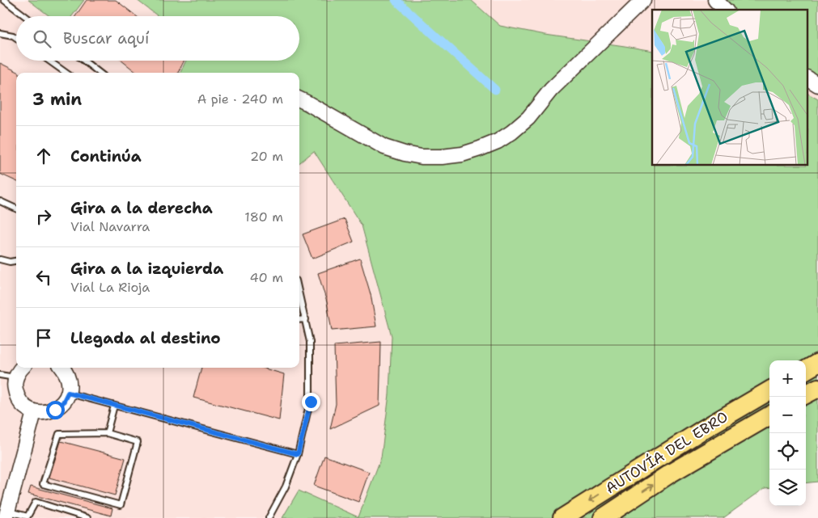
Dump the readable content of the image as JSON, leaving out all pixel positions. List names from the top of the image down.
{
  "streets": {
    "highway": ["AUTOVÍA DEL EBRO"]
  },
  "page": {
    "search": "Buscar aquí",
    "heading": ["3 min", "A pie · 240 m"],
    "list": [
      ["Continúa", "20 m"],
      ["Gira a la derecha", "Vial Navarra", "180 m"],
      ["Gira a la izquierda", "Vial La Rioja", "40 m"],
      "Llegada al destino"
    ],
    "map_buttons": ["+", "−"]
  }
}
